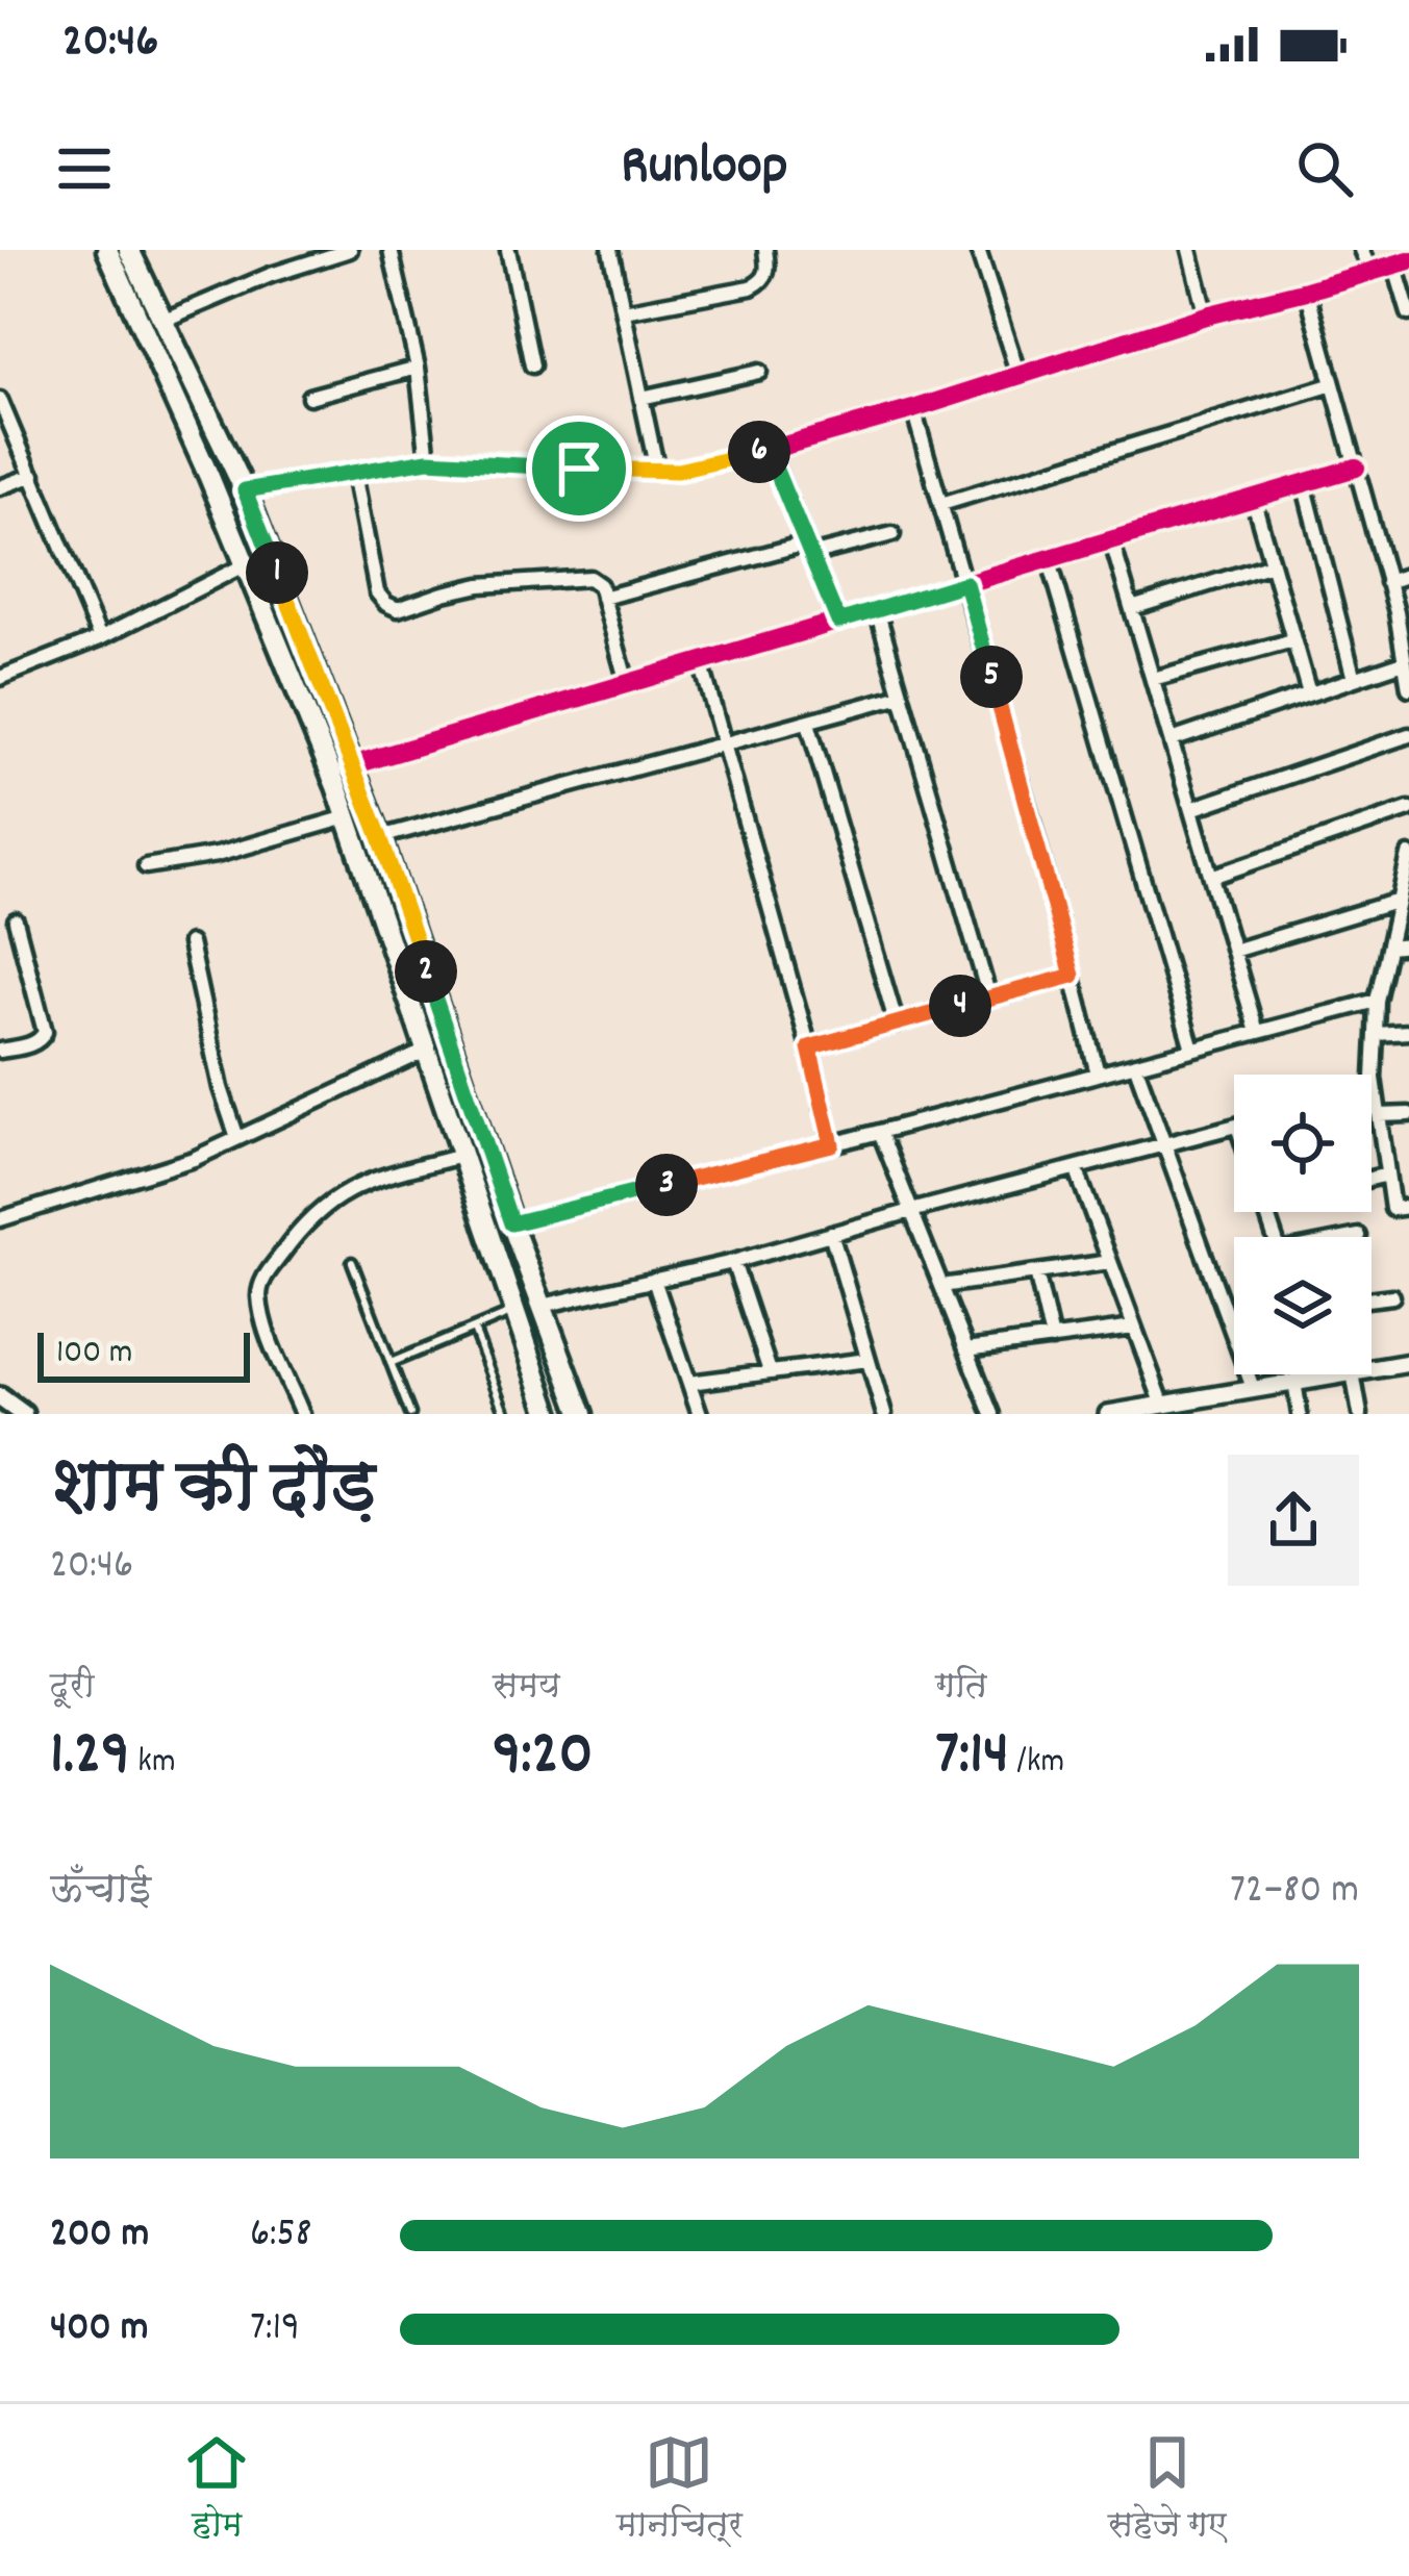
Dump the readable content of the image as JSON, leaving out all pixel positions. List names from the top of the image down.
{
  "scale_bar": "100 m",
  "page": {
    "status": "20:46",
    "header": "Runloop",
    "pins": [
      "6",
      "1",
      "5",
      "2",
      "4",
      "3"
    ],
    "scale": "100 m",
    "heading": ["शाम की दौड़", "20:46"],
    "stats": [
      ["दूरी", "1.29 km"],
      ["समय", "9:20"],
      ["गति", "7:14 /km"]
    ],
    "chart": ["ऊँचाई", "72–80 m"],
    "list": [
      {
        "name": "200 m",
        "note": "6:58"
      },
      {
        "name": "400 m",
        "note": "7:19"
      }
    ],
    "tabs": ["होम", "मानचित्र", "सहेजे गए"]
  }
}
